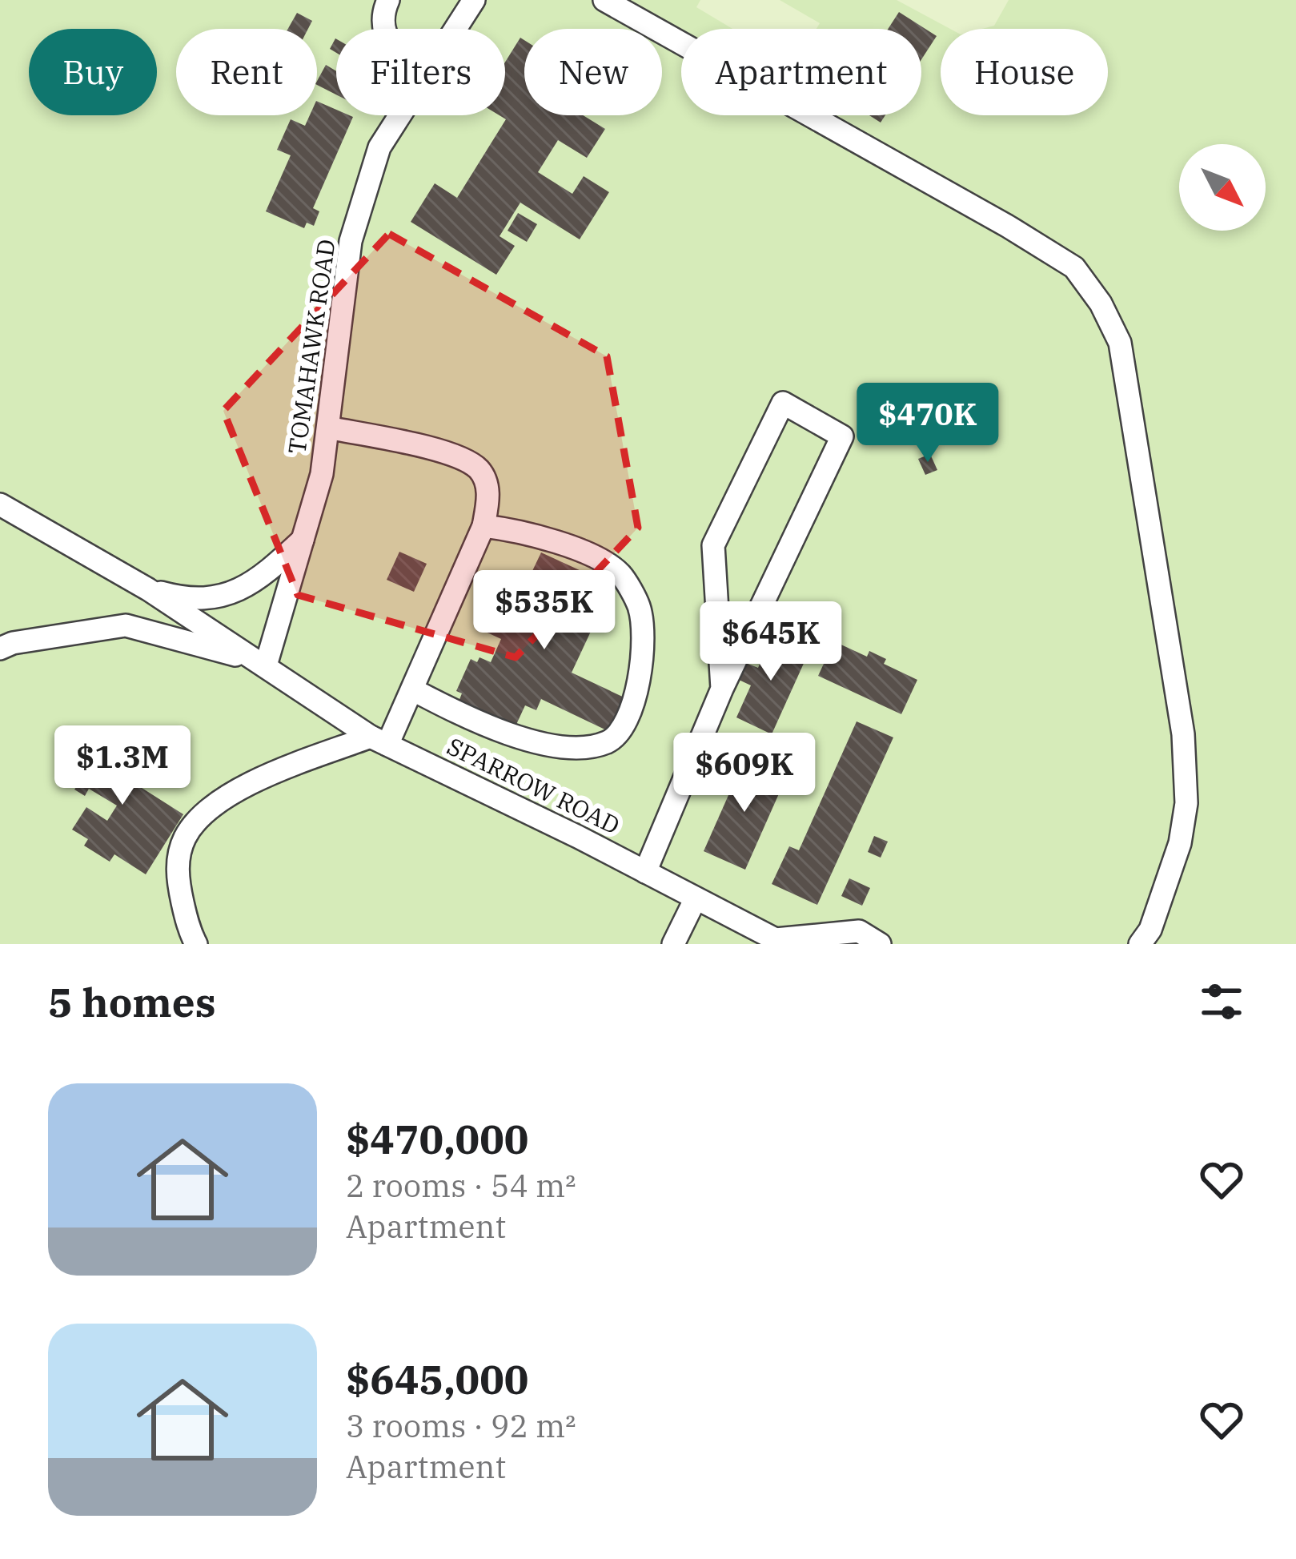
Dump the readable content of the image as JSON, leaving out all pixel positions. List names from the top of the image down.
{
  "streets": {
    "street": ["TOMAHAWK ROAD", "SPARROW ROAD"]
  },
  "crossings": [
    ["TOMAHAWK ROAD", "SPARROW ROAD"]
  ],
  "north": "bottom right",
  "page": {
    "chip": [
      "Buy",
      "Rent",
      "Filters",
      "New",
      "Apartment",
      "House"
    ],
    "price": [
      "$470K",
      "$535K",
      "$645K",
      "$1.3M",
      "$609K"
    ],
    "heading": "5 homes",
    "list": [
      {
        "name": "$470,000",
        "note": "2 rooms · 54 m² · Apartment"
      },
      {
        "name": "$645,000",
        "note": "3 rooms · 92 m² · Apartment"
      }
    ]
  }
}
